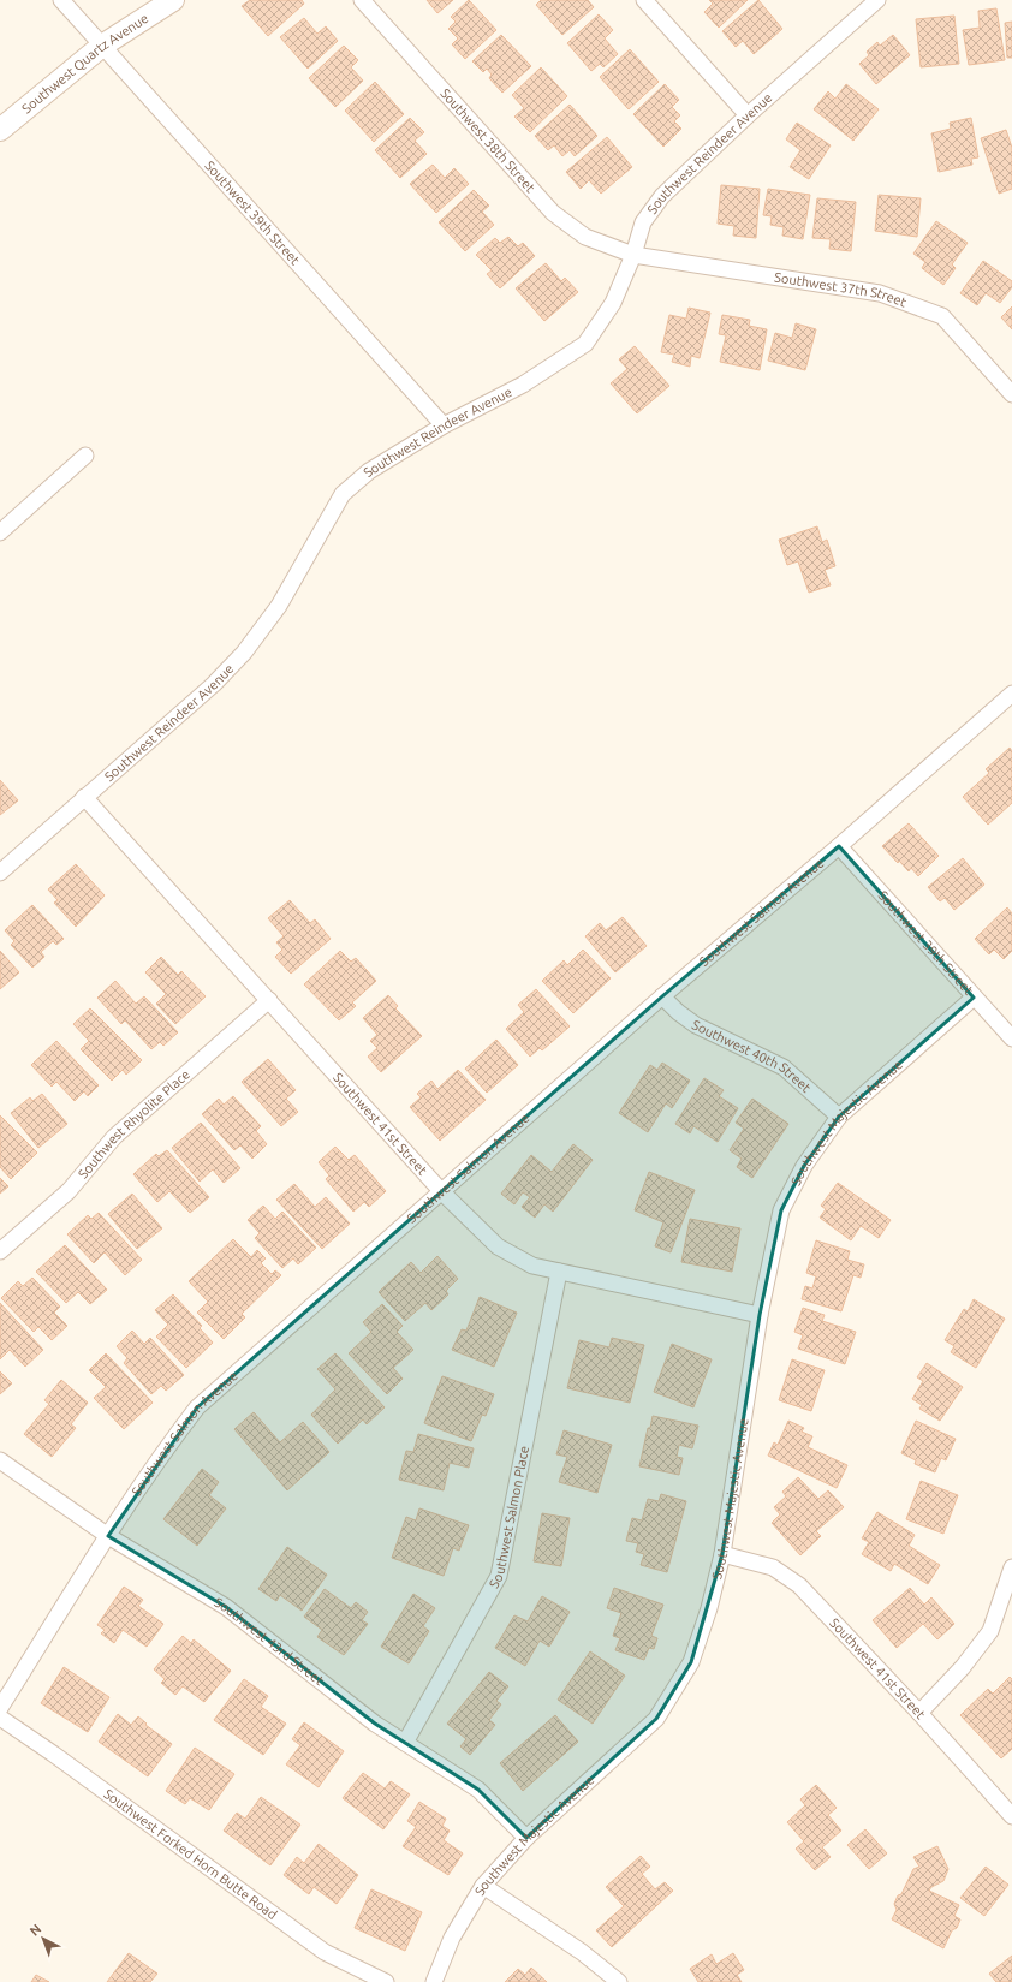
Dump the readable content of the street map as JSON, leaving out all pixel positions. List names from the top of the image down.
{
  "streets": {
    "street": [
      "Southwest Quartz Avenue",
      "Southwest 38th Street",
      "Southwest Reindeer Avenue",
      "Southwest 39th Street",
      "Southwest 37th Street",
      "Southwest Salmon Avenue",
      "Southwest 40th Street",
      "Southwest 41st Street",
      "Southwest Majestic Avenue",
      "Southwest Rhyolite Place",
      "Southwest Salmon Place",
      "Southwest 43rd Street",
      "Southwest Forked Horn Butte Road"
    ]
  },
  "crossings": [
    ["Southwest Quartz Avenue", "Southwest 39th Street"],
    ["Southwest 38th Street", "Southwest Reindeer Avenue"],
    ["Southwest 38th Street", "Southwest 37th Street"],
    ["Southwest Reindeer Avenue", "Southwest 39th Street"],
    ["Southwest Reindeer Avenue", "Southwest 37th Street"],
    ["Southwest Reindeer Avenue", "Southwest 41st Street"],
    ["Southwest 39th Street", "Southwest Salmon Avenue"],
    ["Southwest 39th Street", "Southwest Majestic Avenue"],
    ["Southwest Salmon Avenue", "Southwest 40th Street"],
    ["Southwest Salmon Avenue", "Southwest 41st Street"],
    ["Southwest Salmon Avenue", "Southwest 43rd Street"],
    ["Southwest 40th Street", "Southwest Majestic Avenue"],
    ["Southwest 41st Street", "Southwest Majestic Avenue"],
    ["Southwest 41st Street", "Southwest Rhyolite Place"],
    ["Southwest 41st Street", "Southwest Salmon Place"],
    ["Southwest Majestic Avenue", "Southwest 43rd Street"],
    ["Southwest Salmon Place", "Southwest 43rd Street"]
  ],
  "north": "top left"
}
